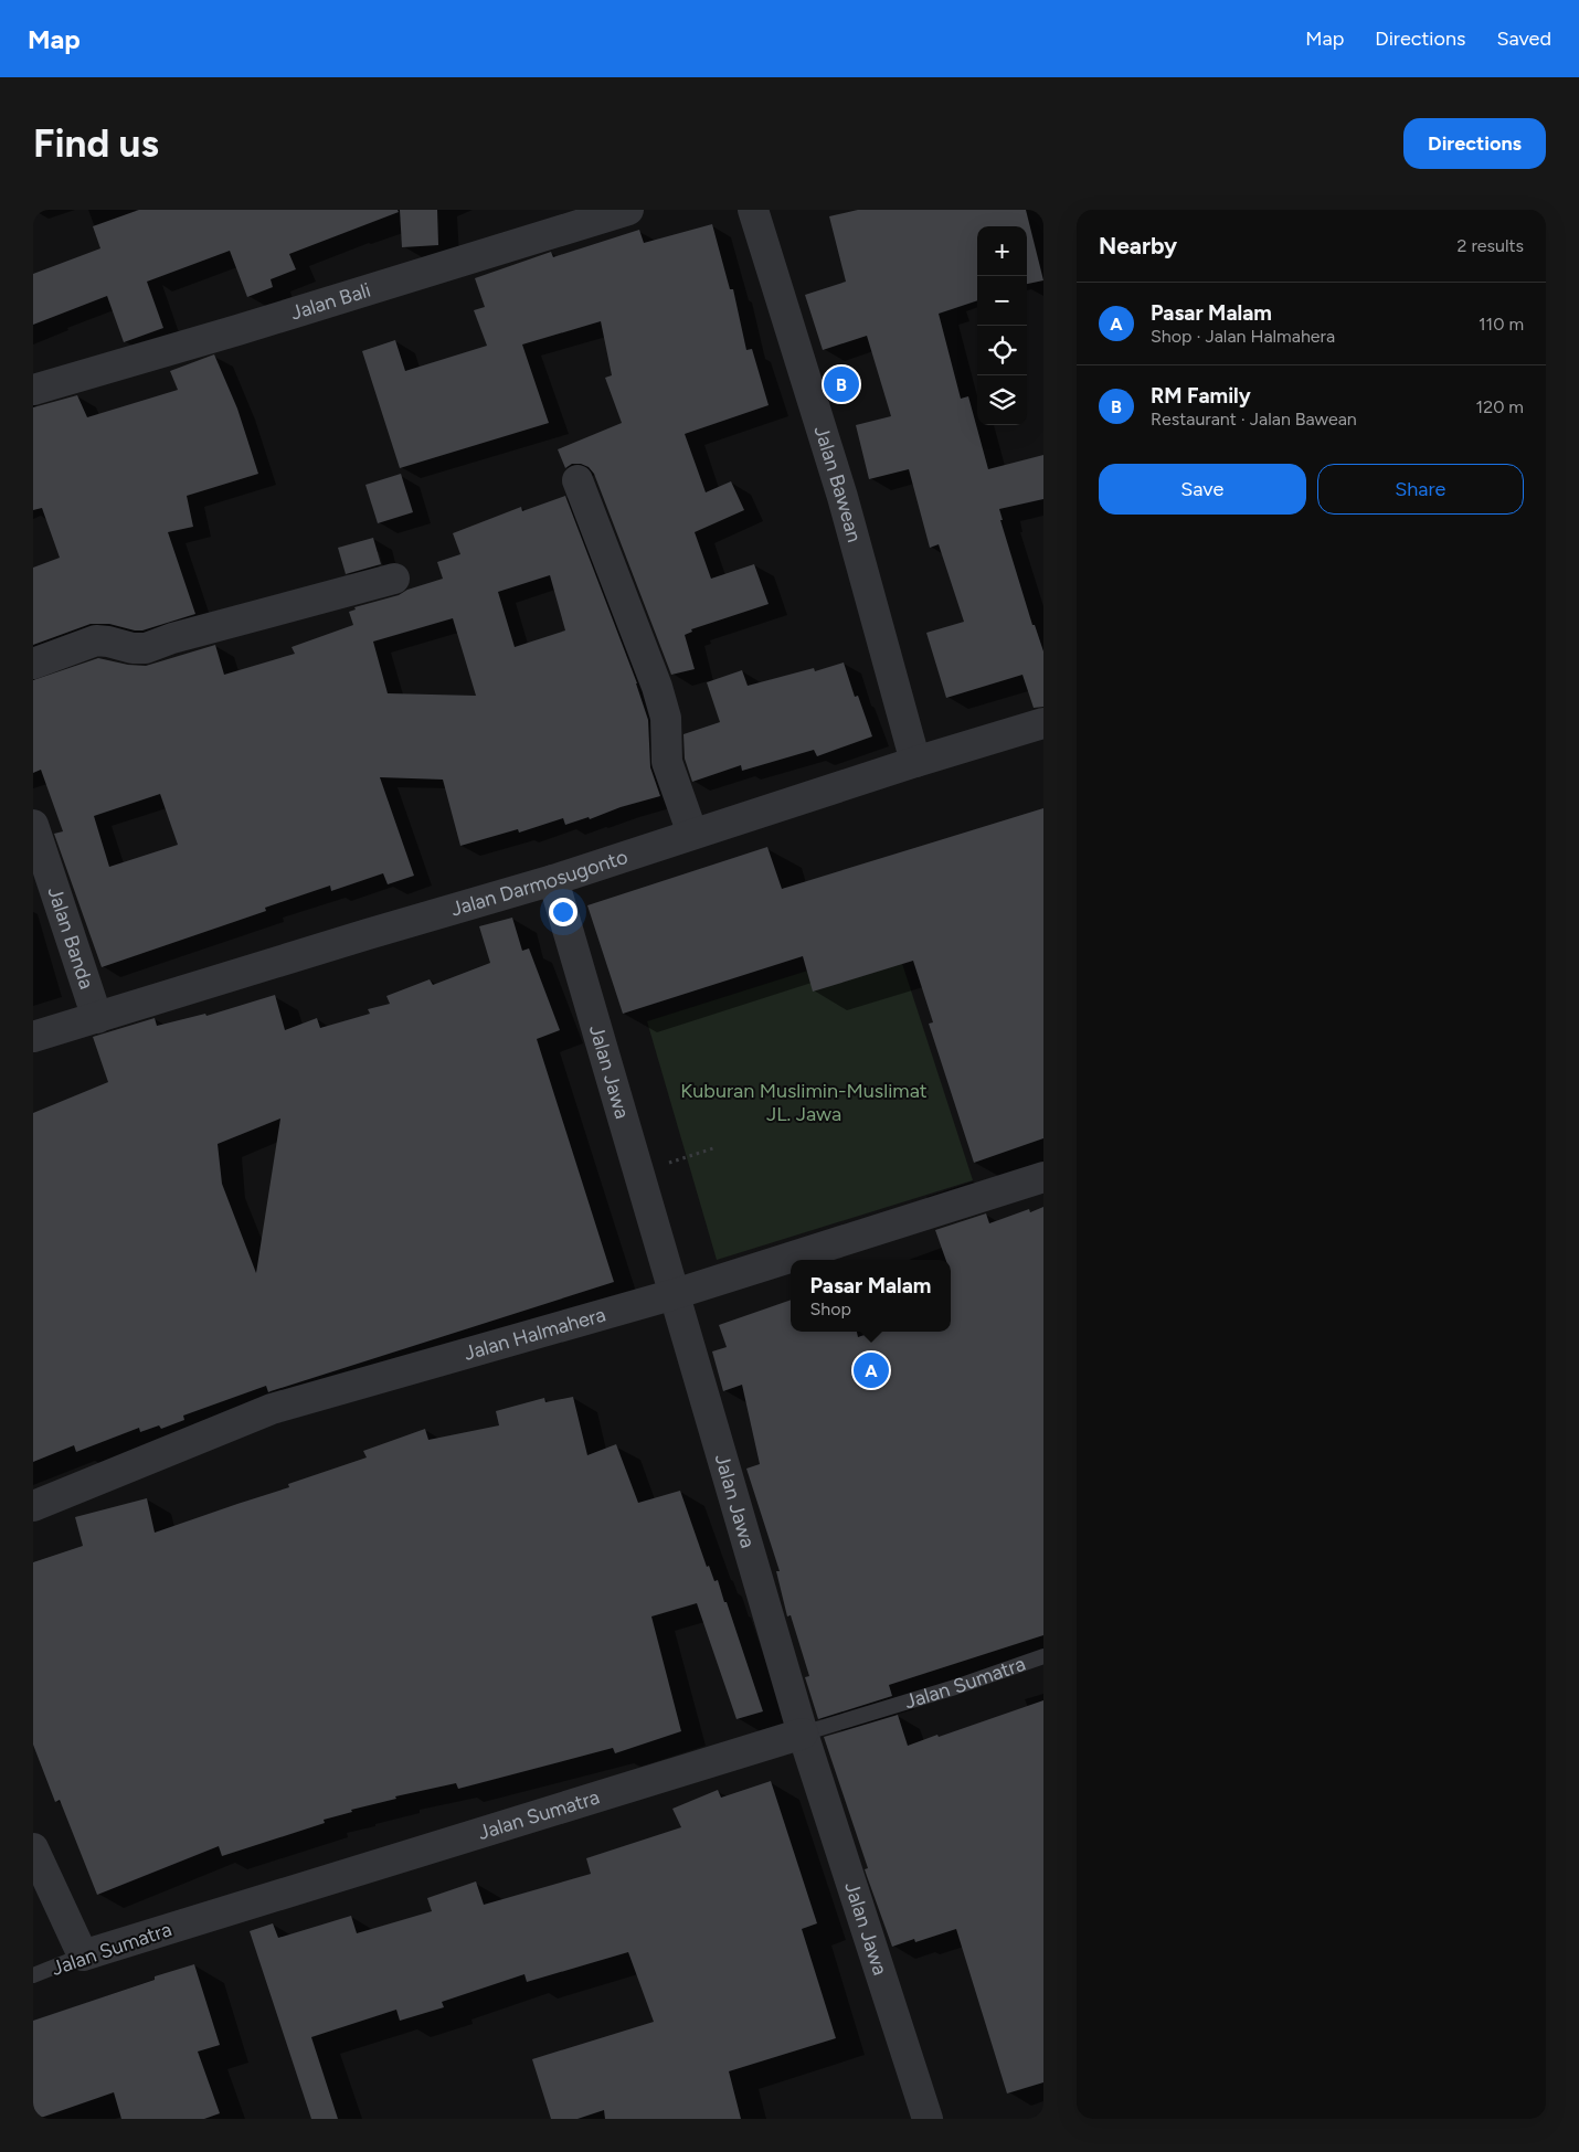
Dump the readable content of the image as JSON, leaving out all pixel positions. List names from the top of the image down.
{
  "streets": {
    "street": [
      "Jalan Bali",
      "Jalan Bawean",
      "Jalan Darmosugonto",
      "Jalan Banda",
      "Jalan Jawa",
      "Jalan Halmahera",
      "Jalan Sumatra"
    ]
  },
  "crossings": [
    ["Jalan Bawean", "Jalan Darmosugonto"],
    ["Jalan Darmosugonto", "Jalan Banda"],
    ["Jalan Darmosugonto", "Jalan Jawa"],
    ["Jalan Jawa", "Jalan Halmahera"],
    ["Jalan Jawa", "Jalan Sumatra"]
  ],
  "parks": ["Kuburan Muslimin-Muslimat JL. Jawa"],
  "page": {
    "header": "Map",
    "nav": ["Map", "Directions", "Saved"],
    "buttons": [
      "Directions",
      ["Save", "Share"]
    ],
    "title": "Find us",
    "heading": ["Nearby", "2 results"],
    "map_buttons": ["+", "−"],
    "list": [
      {
        "mark": "A",
        "name": "Pasar Malam",
        "note": "Shop · Jalan Halmahera",
        "value": "110 m"
      },
      {
        "mark": "B",
        "name": "RM Family",
        "note": "Restaurant · Jalan Bawean",
        "value": "120 m"
      }
    ],
    "pins": ["B", "A"],
    "popup": ["Pasar Malam", "Shop"]
  }
}
